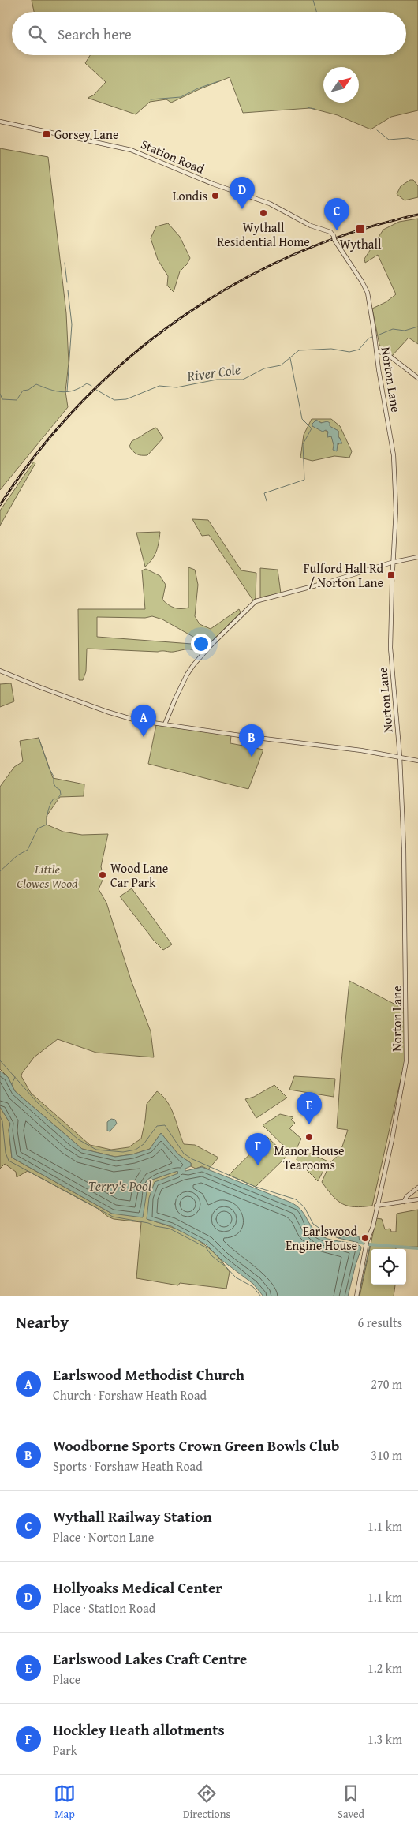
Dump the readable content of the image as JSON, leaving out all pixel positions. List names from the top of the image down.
{
  "streets": {
    "street": ["Station Road", "Norton Lane"]
  },
  "crossings": [
    ["Station Road", "Norton Lane"]
  ],
  "water": ["River Cole", "Terry's Pool"],
  "parks": ["Little Clowes Wood"],
  "places": {
    "transit": ["Gorsey Lane", "Wythall", "Fulford Hall Rd / Norton Lane"],
    "other": [
      "Londis",
      "Wythall Residential Home",
      "Wood Lane Car Park",
      "Manor House Tearooms",
      "Earlswood Engine House"
    ]
  },
  "north": "top right",
  "page": {
    "search": "Search here",
    "pins": [
      "D",
      "C",
      "A",
      "B",
      "E",
      "F"
    ],
    "heading": ["Nearby", "6 results"],
    "list": [
      {
        "mark": "A",
        "name": "Earlswood Methodist Church",
        "note": "Church · Forshaw Heath Road",
        "value": "270 m"
      },
      {
        "mark": "B",
        "name": "Woodborne Sports Crown Green Bowls Club",
        "note": "Sports · Forshaw Heath Road",
        "value": "310 m"
      },
      {
        "mark": "C",
        "name": "Wythall Railway Station",
        "note": "Place · Norton Lane",
        "value": "1.1 km"
      },
      {
        "mark": "D",
        "name": "Hollyoaks Medical Center",
        "note": "Place · Station Road",
        "value": "1.1 km"
      },
      {
        "mark": "E",
        "name": "Earlswood Lakes Craft Centre",
        "note": "Place",
        "value": "1.2 km"
      },
      {
        "mark": "F",
        "name": "Hockley Heath allotments",
        "note": "Park",
        "value": "1.3 km"
      }
    ],
    "nav": ["Map", "Directions", "Saved"]
  }
}
